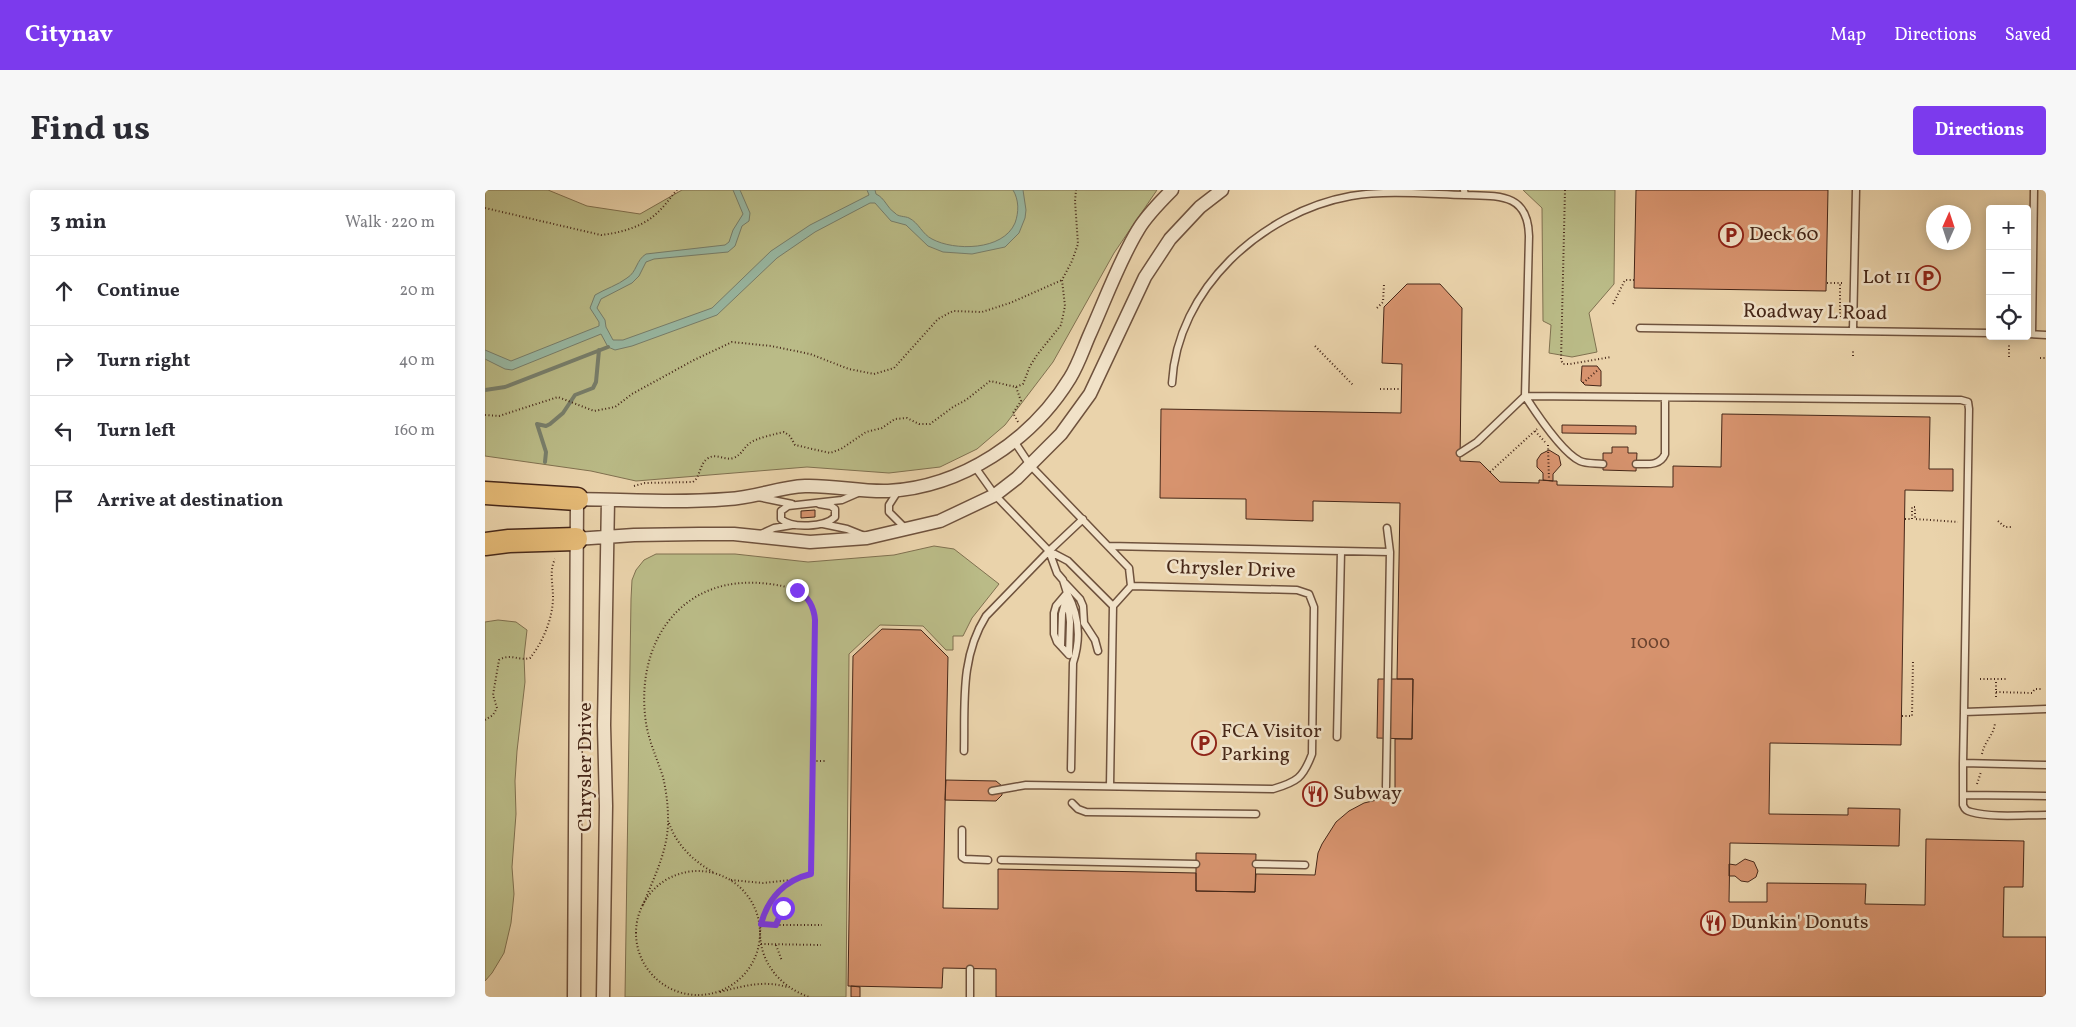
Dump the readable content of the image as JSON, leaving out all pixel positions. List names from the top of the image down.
{
  "streets": {
    "street": ["Chrysler Drive"],
    "lane": ["Roadway L Road"]
  },
  "places": {
    "parking": ["Deck 60", "Lot 11", "FCA Visitor Parking"],
    "restaurant": ["Subway", "Dunkin' Donuts"]
  },
  "house_numbers": ["1000"],
  "north": "top",
  "page": {
    "header": "Citynav",
    "nav": ["Map", "Directions", "Saved"],
    "title": "Find us",
    "buttons": "Directions",
    "heading": ["3 min", "Walk · 220 m"],
    "map_buttons": ["+", "−"],
    "list": [
      ["Continue", "20 m"],
      ["Turn right", "40 m"],
      ["Turn left", "160 m"],
      "Arrive at destination"
    ]
  }
}
